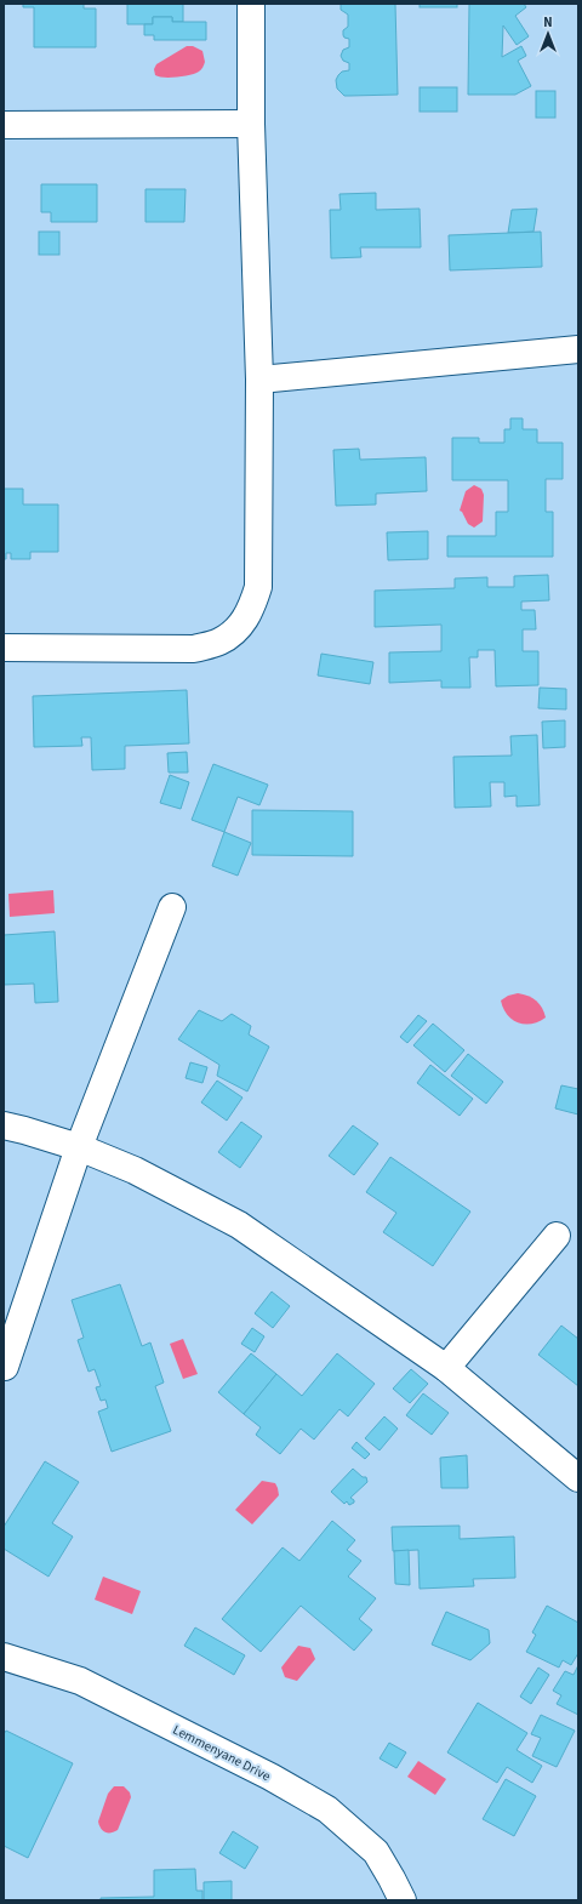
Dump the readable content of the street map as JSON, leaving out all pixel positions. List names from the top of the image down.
{
  "streets": {
    "street": ["Lemmenyane Drive"]
  },
  "north": "top"
}
